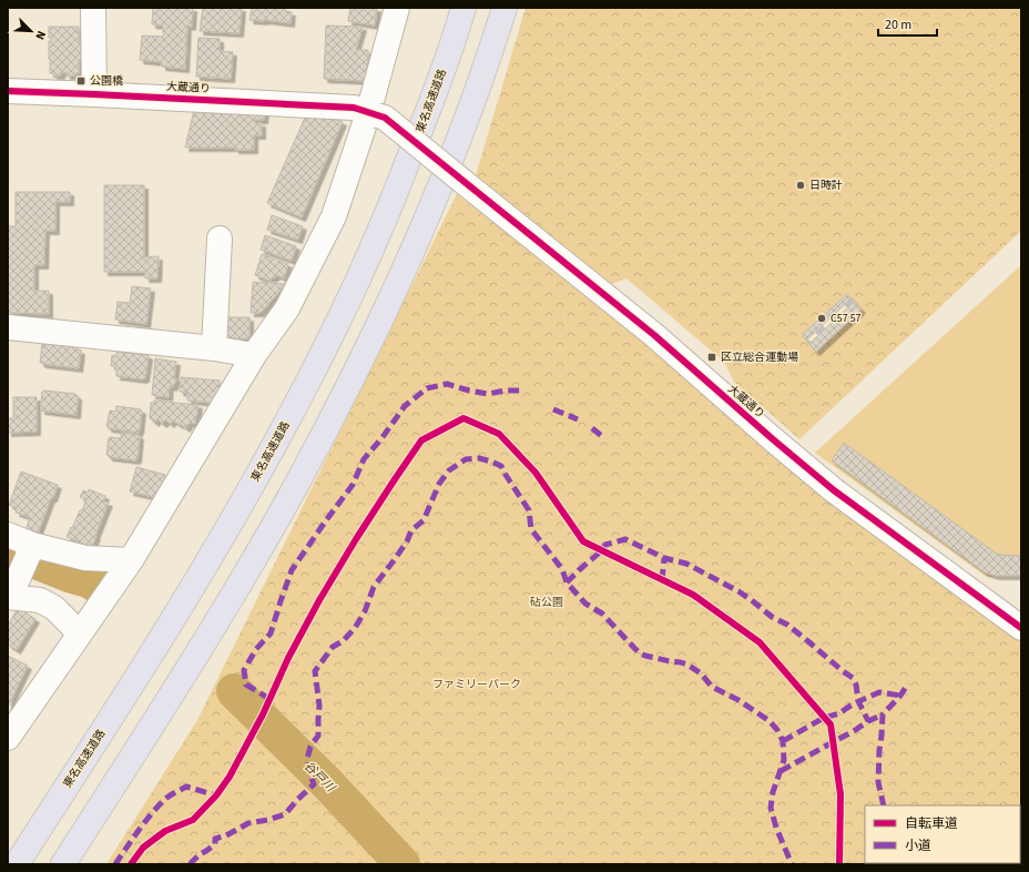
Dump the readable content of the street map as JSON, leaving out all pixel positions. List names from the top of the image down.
{
  "streets": {
    "highway": ["東名高速道路"],
    "street": ["大蔵通り"]
  },
  "water": ["谷戸川"],
  "parks": ["砧公園", "ファミリーパーク"],
  "places": {
    "transit": ["公園橋", "区立総合運動場"],
    "other": ["日時計", "C57 57"]
  },
  "legend": ["自転車道", "小道"],
  "scale_bar": "20 m",
  "north": "bottom right"
}
